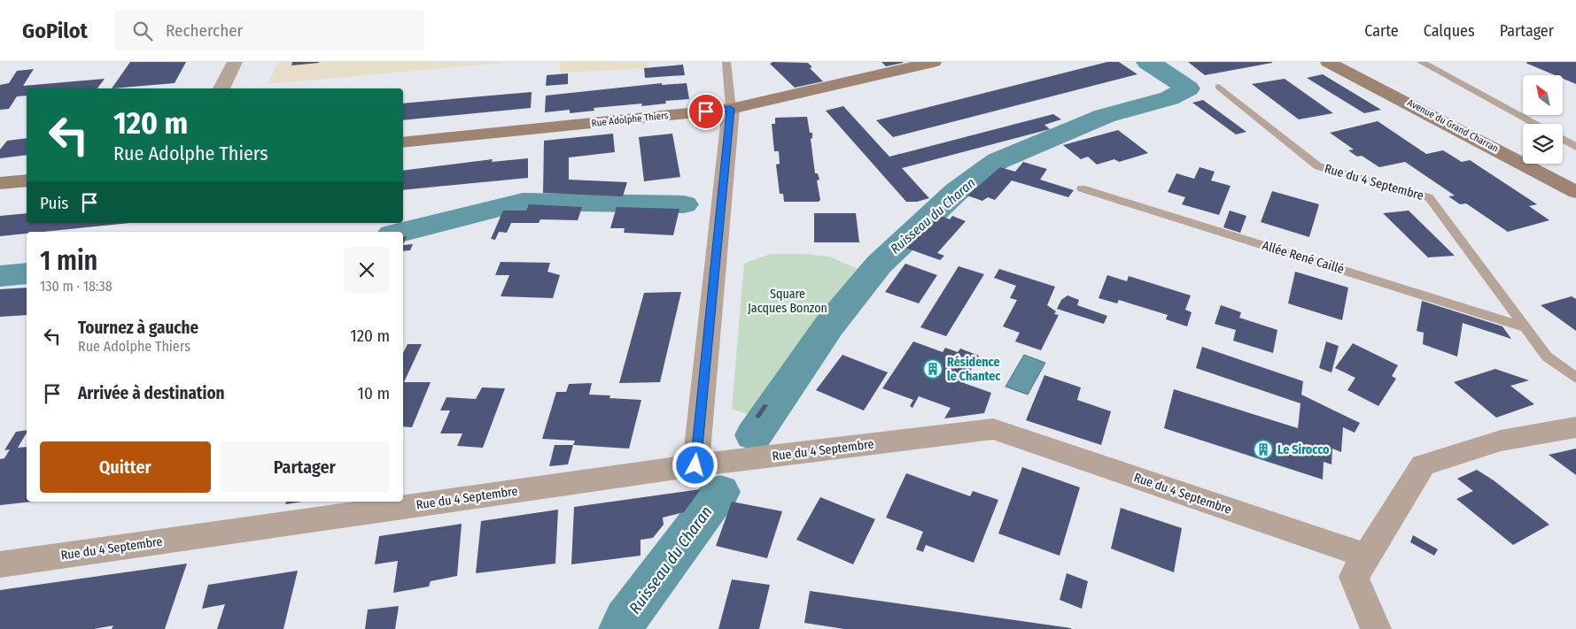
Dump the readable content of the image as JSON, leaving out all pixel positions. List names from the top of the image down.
{
  "streets": {
    "street": ["Rue Adolphe Thiers", "Avenue du Grand Charran", "Rue du 4 Septembre"],
    "lane": ["Allée René Caillé"]
  },
  "crossings": [
    ["Rue du 4 Septembre", "Allée René Caillé"]
  ],
  "water": ["Ruisseau du Charan"],
  "parks": ["Square Jacques Bonzon"],
  "places": {
    "building": ["Résidence le Chantec", "Le Sirocco"]
  },
  "north": "top left",
  "page": {
    "header": "GoPilot",
    "search": "Rechercher",
    "nav": ["Carte", "Calques", "Partager"],
    "turn": ["120 m", "Rue Adolphe Thiers"],
    "then": "Puis",
    "heading": ["1 min", "130 m · 18:38"],
    "list": [
      {
        "name": "Tournez à gauche",
        "note": "Rue Adolphe Thiers",
        "value": "120 m"
      },
      {
        "name": "Arrivée à destination",
        "value": "10 m"
      }
    ],
    "buttons": ["Quitter", "Partager"]
  }
}
